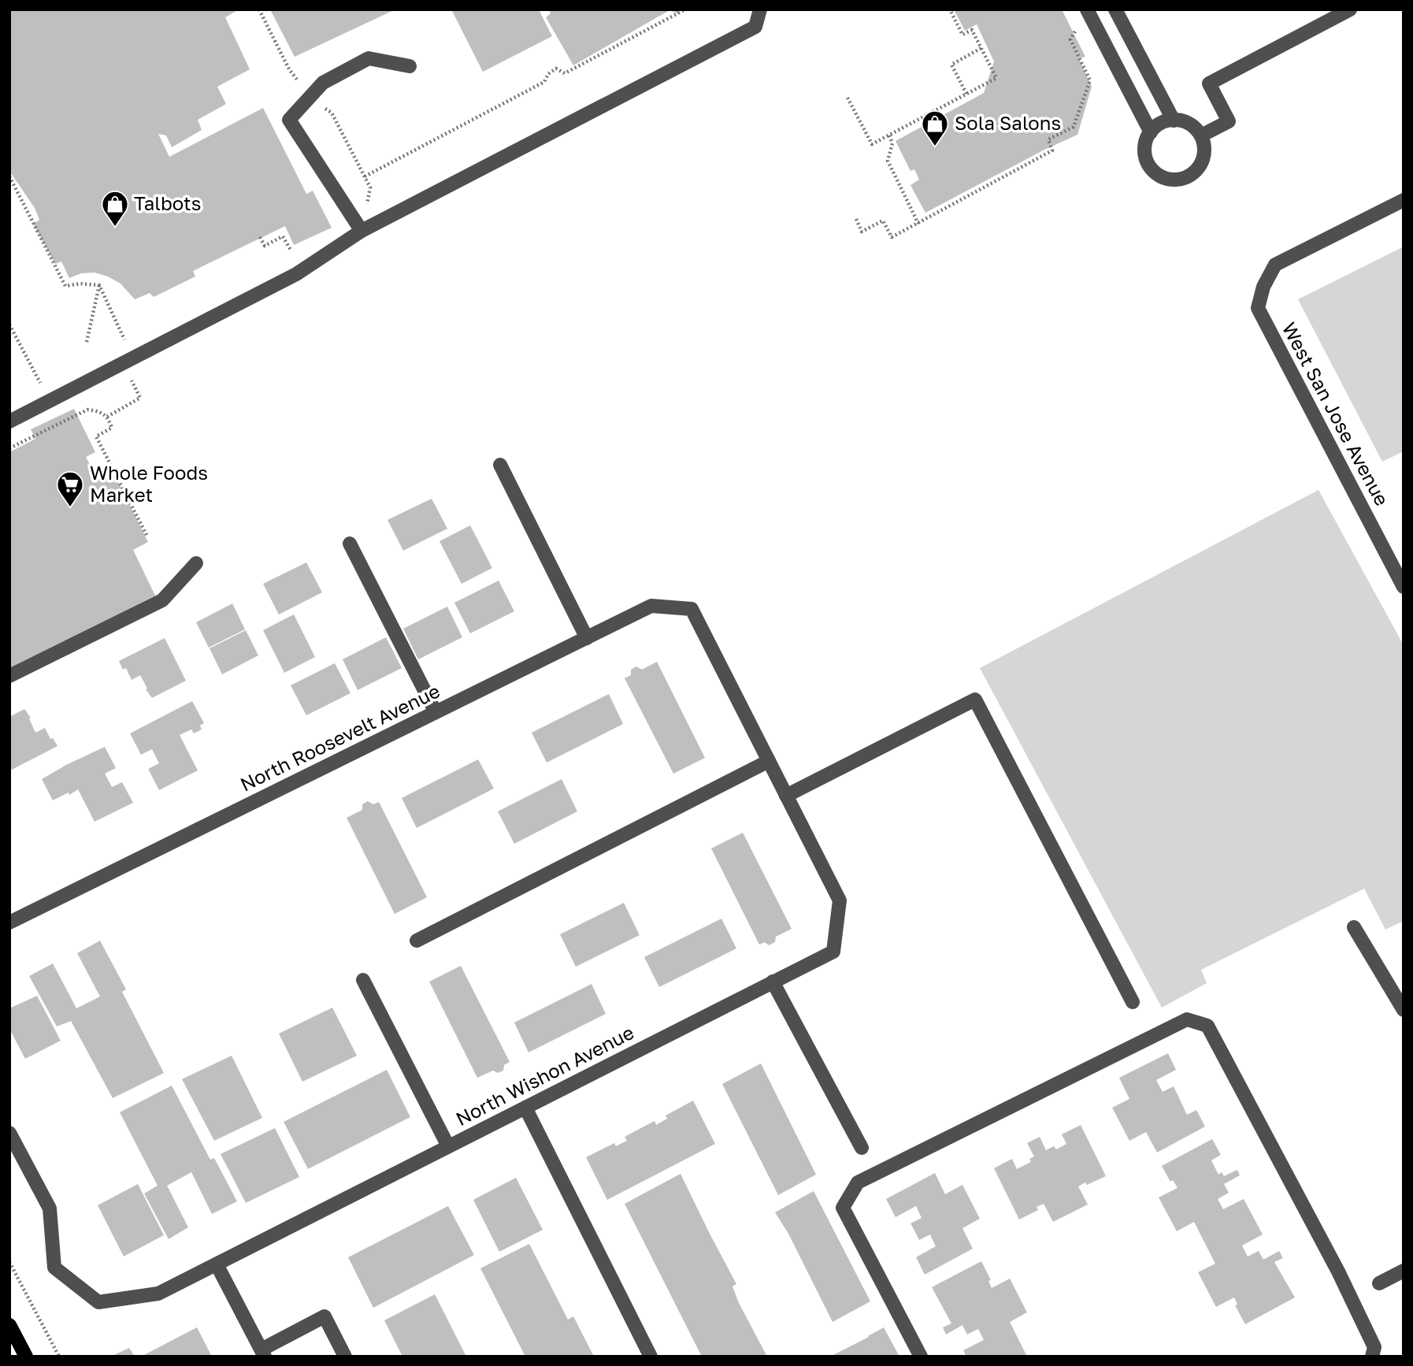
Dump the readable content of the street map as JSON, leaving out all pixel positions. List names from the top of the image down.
{
  "streets": {
    "street": ["West San Jose Avenue", "North Roosevelt Avenue", "North Wishon Avenue"]
  },
  "crossings": [
    ["North Roosevelt Avenue", "North Wishon Avenue"]
  ],
  "places": {
    "shop": ["Sola Salons", "Talbots"],
    "supermarket": ["Whole Foods Market"]
  }
}
